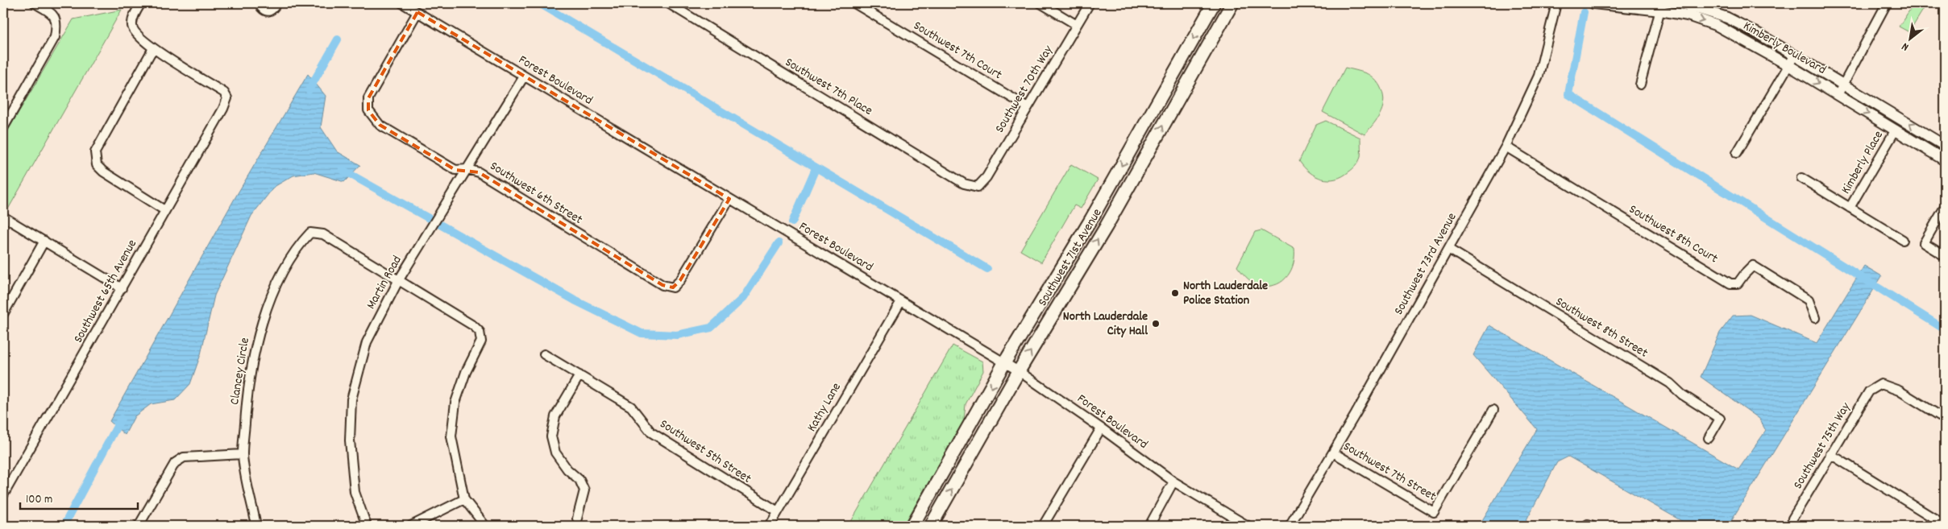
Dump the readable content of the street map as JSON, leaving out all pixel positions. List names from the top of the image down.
{
  "streets": {
    "main road": ["Southwest 71st Avenue"],
    "street": [
      "Kimberly Boulevard",
      "Southwest 7th Court",
      "Forest Boulevard",
      "Southwest 7th Place",
      "Southwest 70th Way",
      "Kimberly Place",
      "Southwest 6th Street",
      "Southwest 8th Court",
      "Southwest 73rd Avenue",
      "Martin Road",
      "Southwest 65th Avenue",
      "Southwest 8th Street",
      "Clancey Circle",
      "Kathy Lane",
      "Southwest 75th Way",
      "Southwest 5th Street",
      "Southwest 7th Street"
    ]
  },
  "crossings": [
    ["Kimberly Boulevard", "Kimberly Place"],
    ["Southwest 7th Court", "Southwest 70th Way"],
    ["Forest Boulevard", "Southwest 6th Street"],
    ["Forest Boulevard", "Southwest 71st Avenue"],
    ["Forest Boulevard", "Martin Road"],
    ["Forest Boulevard", "Kathy Lane"],
    ["Southwest 7th Place", "Southwest 70th Way"],
    ["Southwest 6th Street", "Martin Road"],
    ["Southwest 8th Court", "Southwest 73rd Avenue"],
    ["Southwest 73rd Avenue", "Southwest 8th Street"],
    ["Southwest 73rd Avenue", "Southwest 7th Street"],
    ["Martin Road", "Clancey Circle"],
    ["Kathy Lane", "Southwest 5th Street"]
  ],
  "places": ["North Lauderdale Police Station", "North Lauderdale City Hall"],
  "scale_bar": "100 m",
  "north": "bottom left"
}
